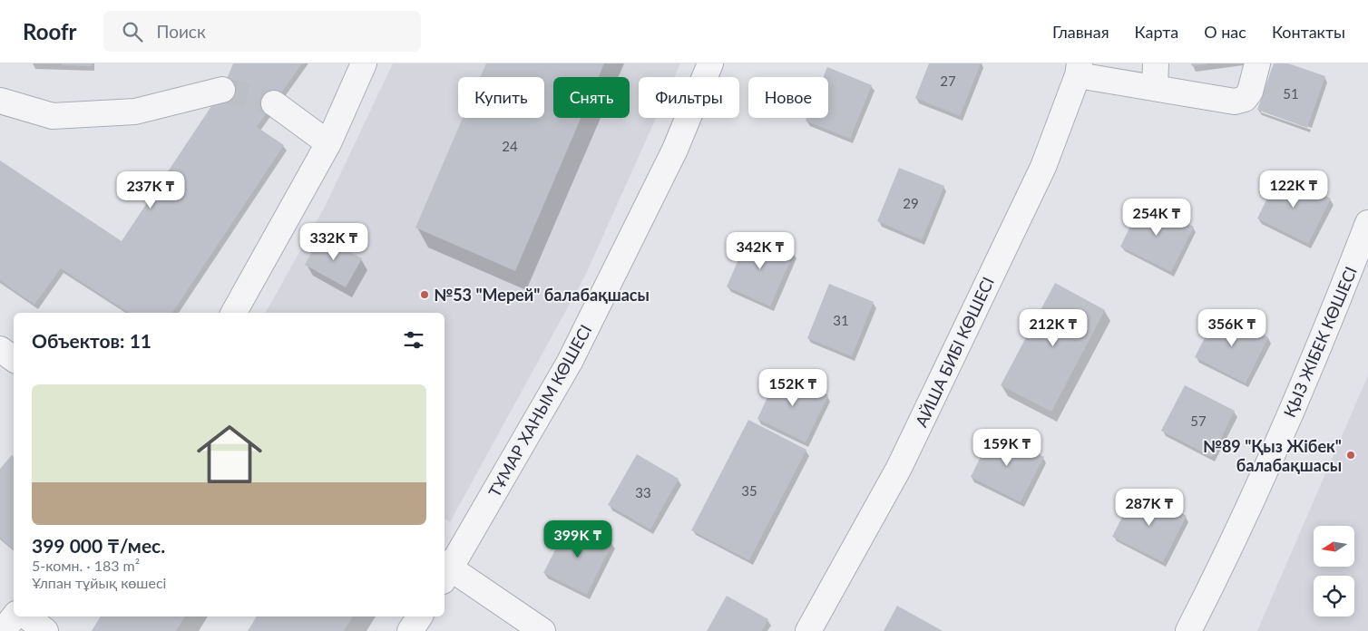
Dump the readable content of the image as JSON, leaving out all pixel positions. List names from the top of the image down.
{
  "streets": {
    "street": ["ҚЫЗ ЖІБЕК КӨШЕСІ", "АЙША БИБІ КӨШЕСІ", "ТҰМАР ХАНЫМ КӨШЕСІ"]
  },
  "places": ["№53 \"Мерей\" балабақшасы", "№89 \"Қыз Жібек\" балабақшасы"],
  "house_numbers": [
    "27",
    "51",
    "24",
    "29",
    "31",
    "57",
    "35",
    "33"
  ],
  "north": "left",
  "page": {
    "header": "Roofr",
    "search": "Поиск",
    "nav": [
      "Главная",
      "Карта",
      "О нас",
      "Контакты"
    ],
    "chip": [
      "Купить",
      "Снять",
      "Фильтры",
      "Новое"
    ],
    "price": [
      "122K ₸",
      "237K ₸",
      "254K ₸",
      "332K ₸",
      "342K ₸",
      "212K ₸",
      "356K ₸",
      "152K ₸",
      "159K ₸",
      "287K ₸",
      "399K ₸"
    ],
    "heading": "Объектов: 11",
    "list": [
      {
        "name": "399 000 ₸/мес.",
        "note": "5-комн. · 183 m² · Ұлпан тұйық көшесі"
      }
    ]
  }
}
